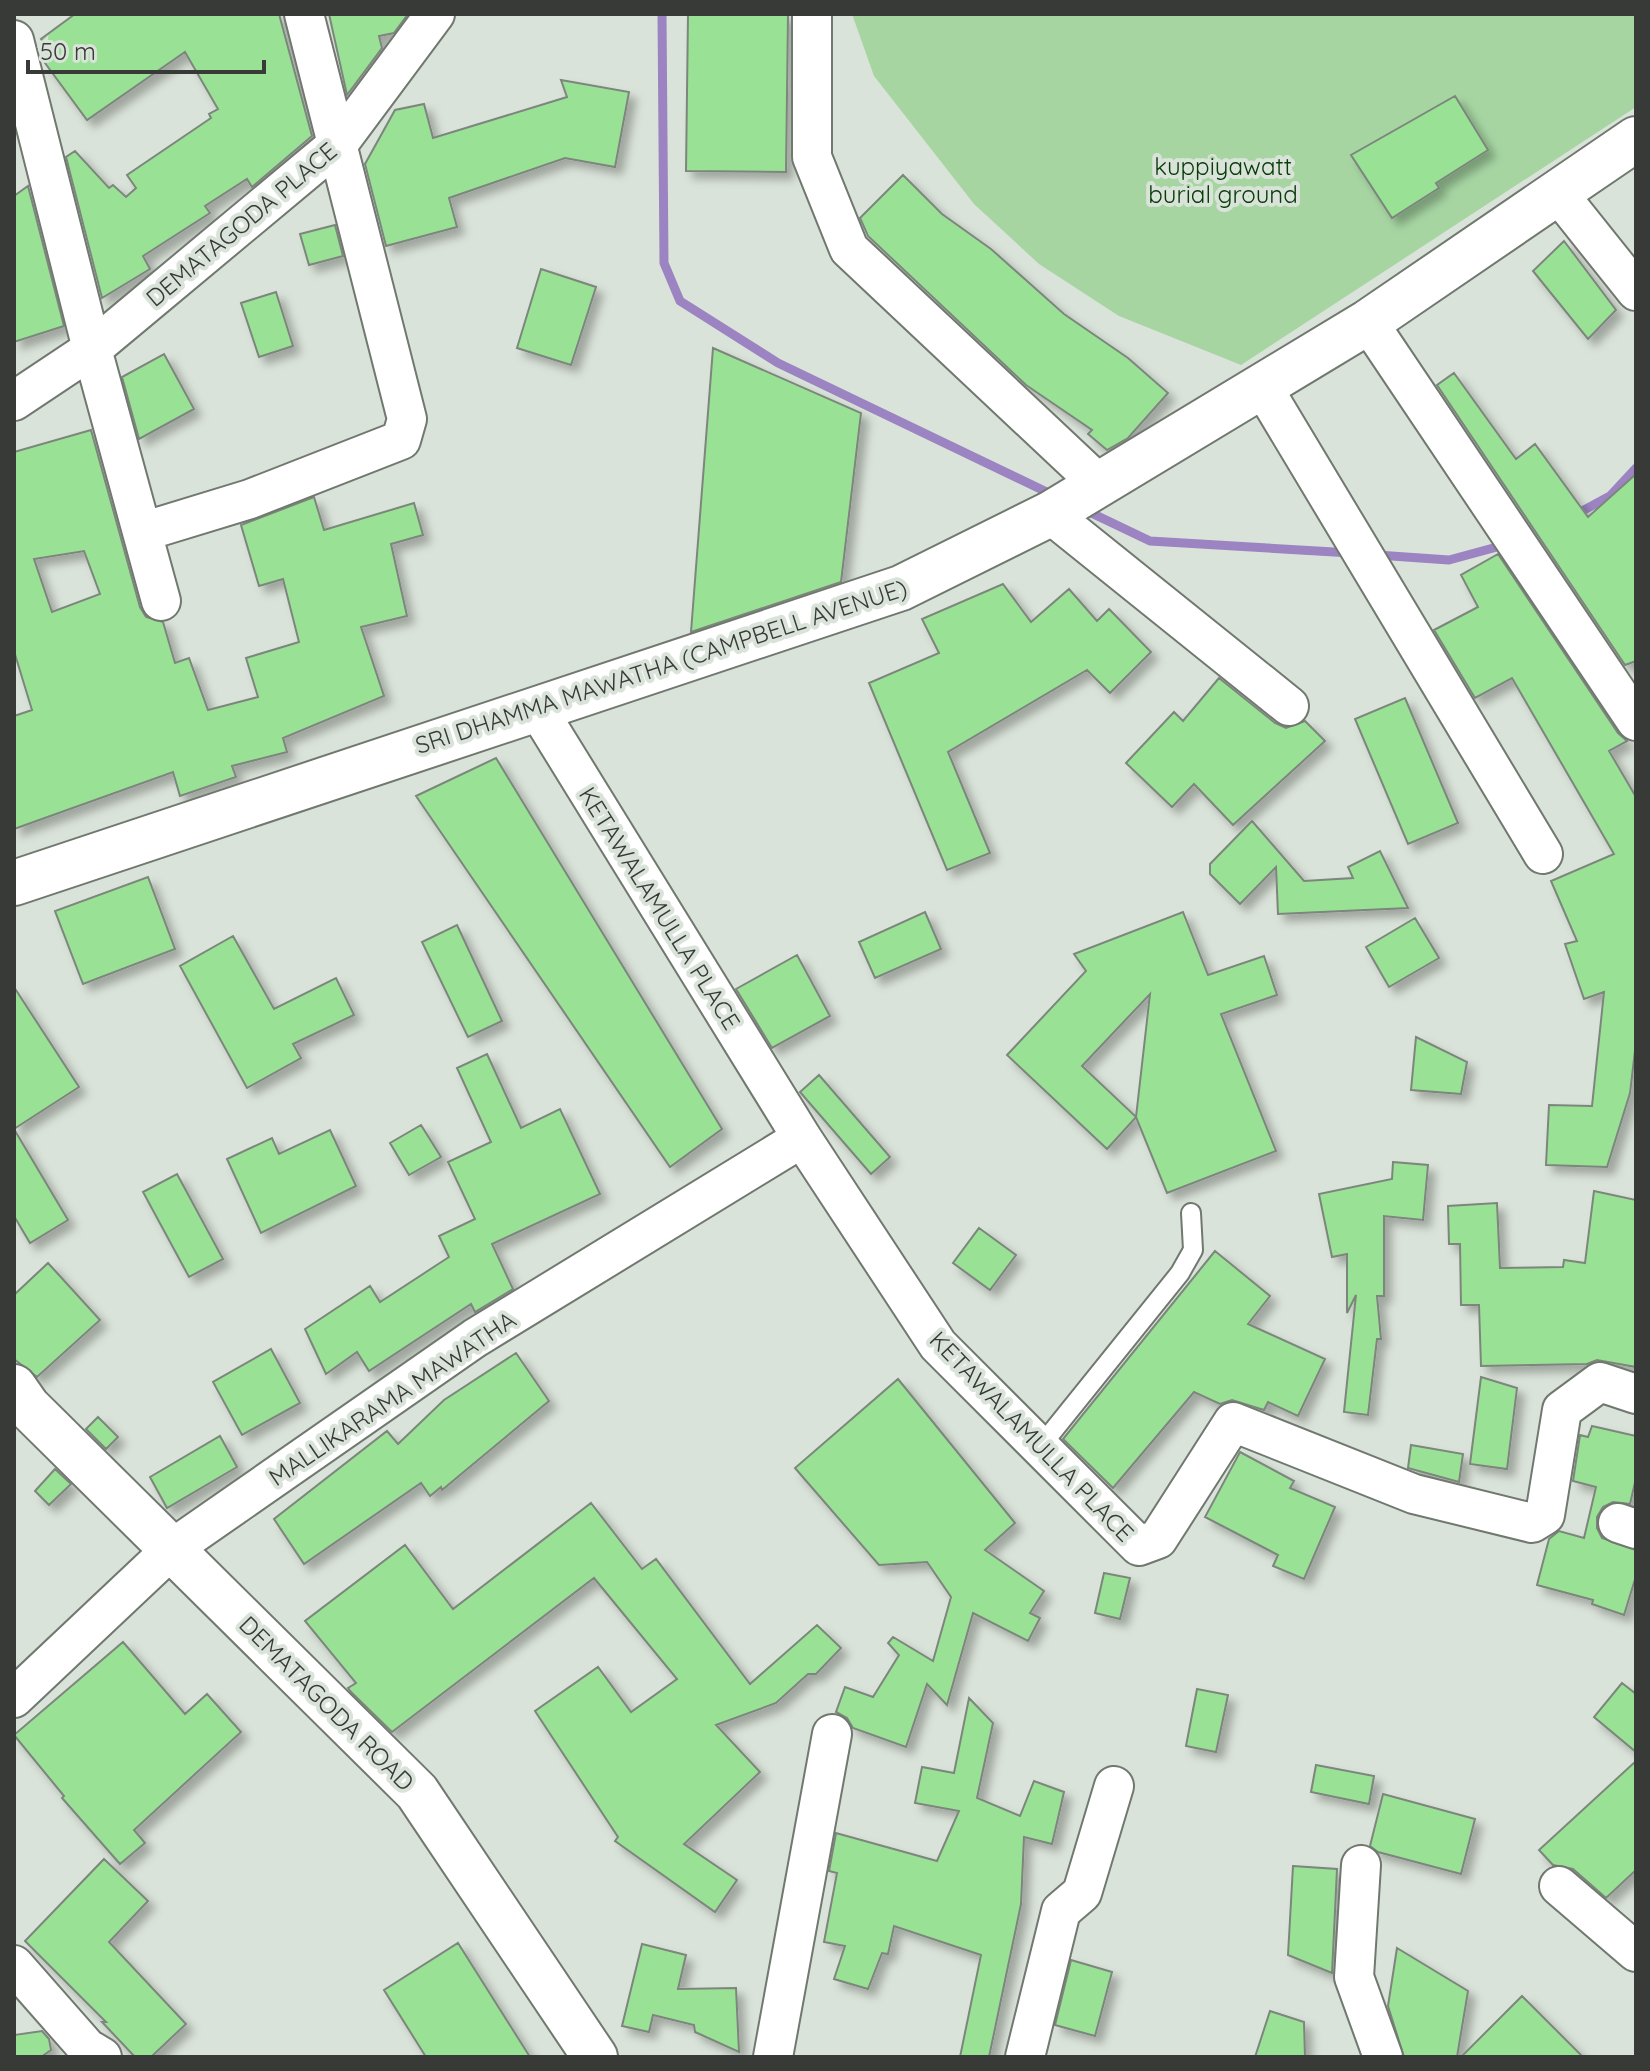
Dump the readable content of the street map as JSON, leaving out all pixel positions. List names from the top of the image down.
{
  "streets": {
    "main road": ["SRI DHAMMA MAWATHA (CAMPBELL AVENUE)", "DEMATAGODA ROAD"],
    "street": ["DEMATAGODA PLACE", "KETAWALAMULLA PLACE", "MALLIKARAMA MAWATHA"]
  },
  "crossings": [
    ["SRI DHAMMA MAWATHA (CAMPBELL AVENUE)", "KETAWALAMULLA PLACE"],
    ["KETAWALAMULLA PLACE", "MALLIKARAMA MAWATHA"],
    ["MALLIKARAMA MAWATHA", "DEMATAGODA ROAD"]
  ],
  "parks": ["kuppiyawatt burial ground"],
  "scale_bar": "50 m"
}
